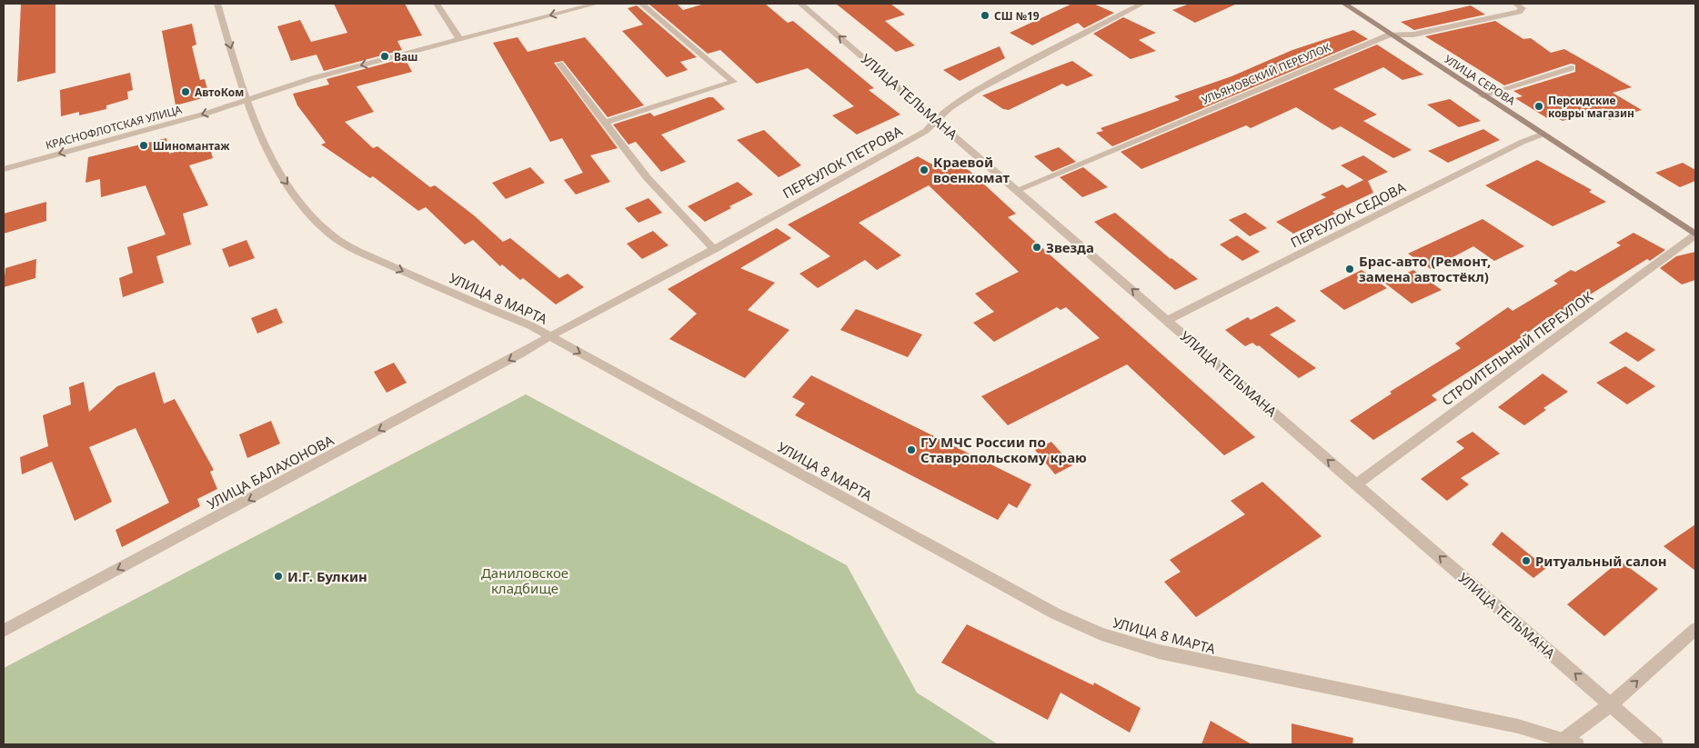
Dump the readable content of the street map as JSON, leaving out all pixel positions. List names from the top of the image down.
{
  "streets": {
    "main road": ["УЛИЦА СЕРОВА"],
    "street": [
      "УЛЬЯНОВСКИЙ ПЕРЕУЛОК",
      "УЛИЦА ТЕЛЬМАНА",
      "КРАСНОФЛОТСКАЯ УЛИЦА",
      "ПЕРЕУЛОК ПЕТРОВА",
      "ПЕРЕУЛОК СЕДОВА",
      "УЛИЦА 8 МАРТА",
      "СТРОИТЕЛЬНЫЙ ПЕРЕУЛОК",
      "УЛИЦА БАЛАХОНОВА"
    ]
  },
  "crossings": [
    ["УЛЬЯНОВСКИЙ ПЕРЕУЛОК", "УЛИЦА СЕРОВА"],
    ["УЛЬЯНОВСКИЙ ПЕРЕУЛОК", "УЛИЦА ТЕЛЬМАНА"],
    ["УЛИЦА СЕРОВА", "ПЕРЕУЛОК СЕДОВА"],
    ["УЛИЦА СЕРОВА", "СТРОИТЕЛЬНЫЙ ПЕРЕУЛОК"],
    ["УЛИЦА ТЕЛЬМАНА", "ПЕРЕУЛОК ПЕТРОВА"],
    ["УЛИЦА ТЕЛЬМАНА", "ПЕРЕУЛОК СЕДОВА"],
    ["УЛИЦА ТЕЛЬМАНА", "СТРОИТЕЛЬНЫЙ ПЕРЕУЛОК"],
    ["КРАСНОФЛОТСКАЯ УЛИЦА", "УЛИЦА 8 МАРТА"],
    ["ПЕРЕУЛОК ПЕТРОВА", "УЛИЦА 8 МАРТА"],
    ["ПЕРЕУЛОК ПЕТРОВА", "УЛИЦА БАЛАХОНОВА"],
    ["УЛИЦА 8 МАРТА", "УЛИЦА БАЛАХОНОВА"]
  ],
  "one_way": [
    "УЛИЦА ТЕЛЬМАНА",
    "КРАСНОФЛОТСКАЯ УЛИЦА",
    "УЛИЦА 8 МАРТА",
    "УЛИЦА БАЛАХОНОВА"
  ],
  "parks": ["Даниловское кладбище"],
  "places": [
    "СШ №19",
    "Ваш",
    "АвтоКом",
    "Персидские ковры магазин",
    "Шиномантаж",
    "Краевой военкомат",
    "Звезда",
    "Брас-авто (Ремонт, замена автостёкл)",
    "ГУ МЧС России по Ставропольскому краю",
    "Ритуальный салон",
    "И.Г. Булкин"
  ]
}
